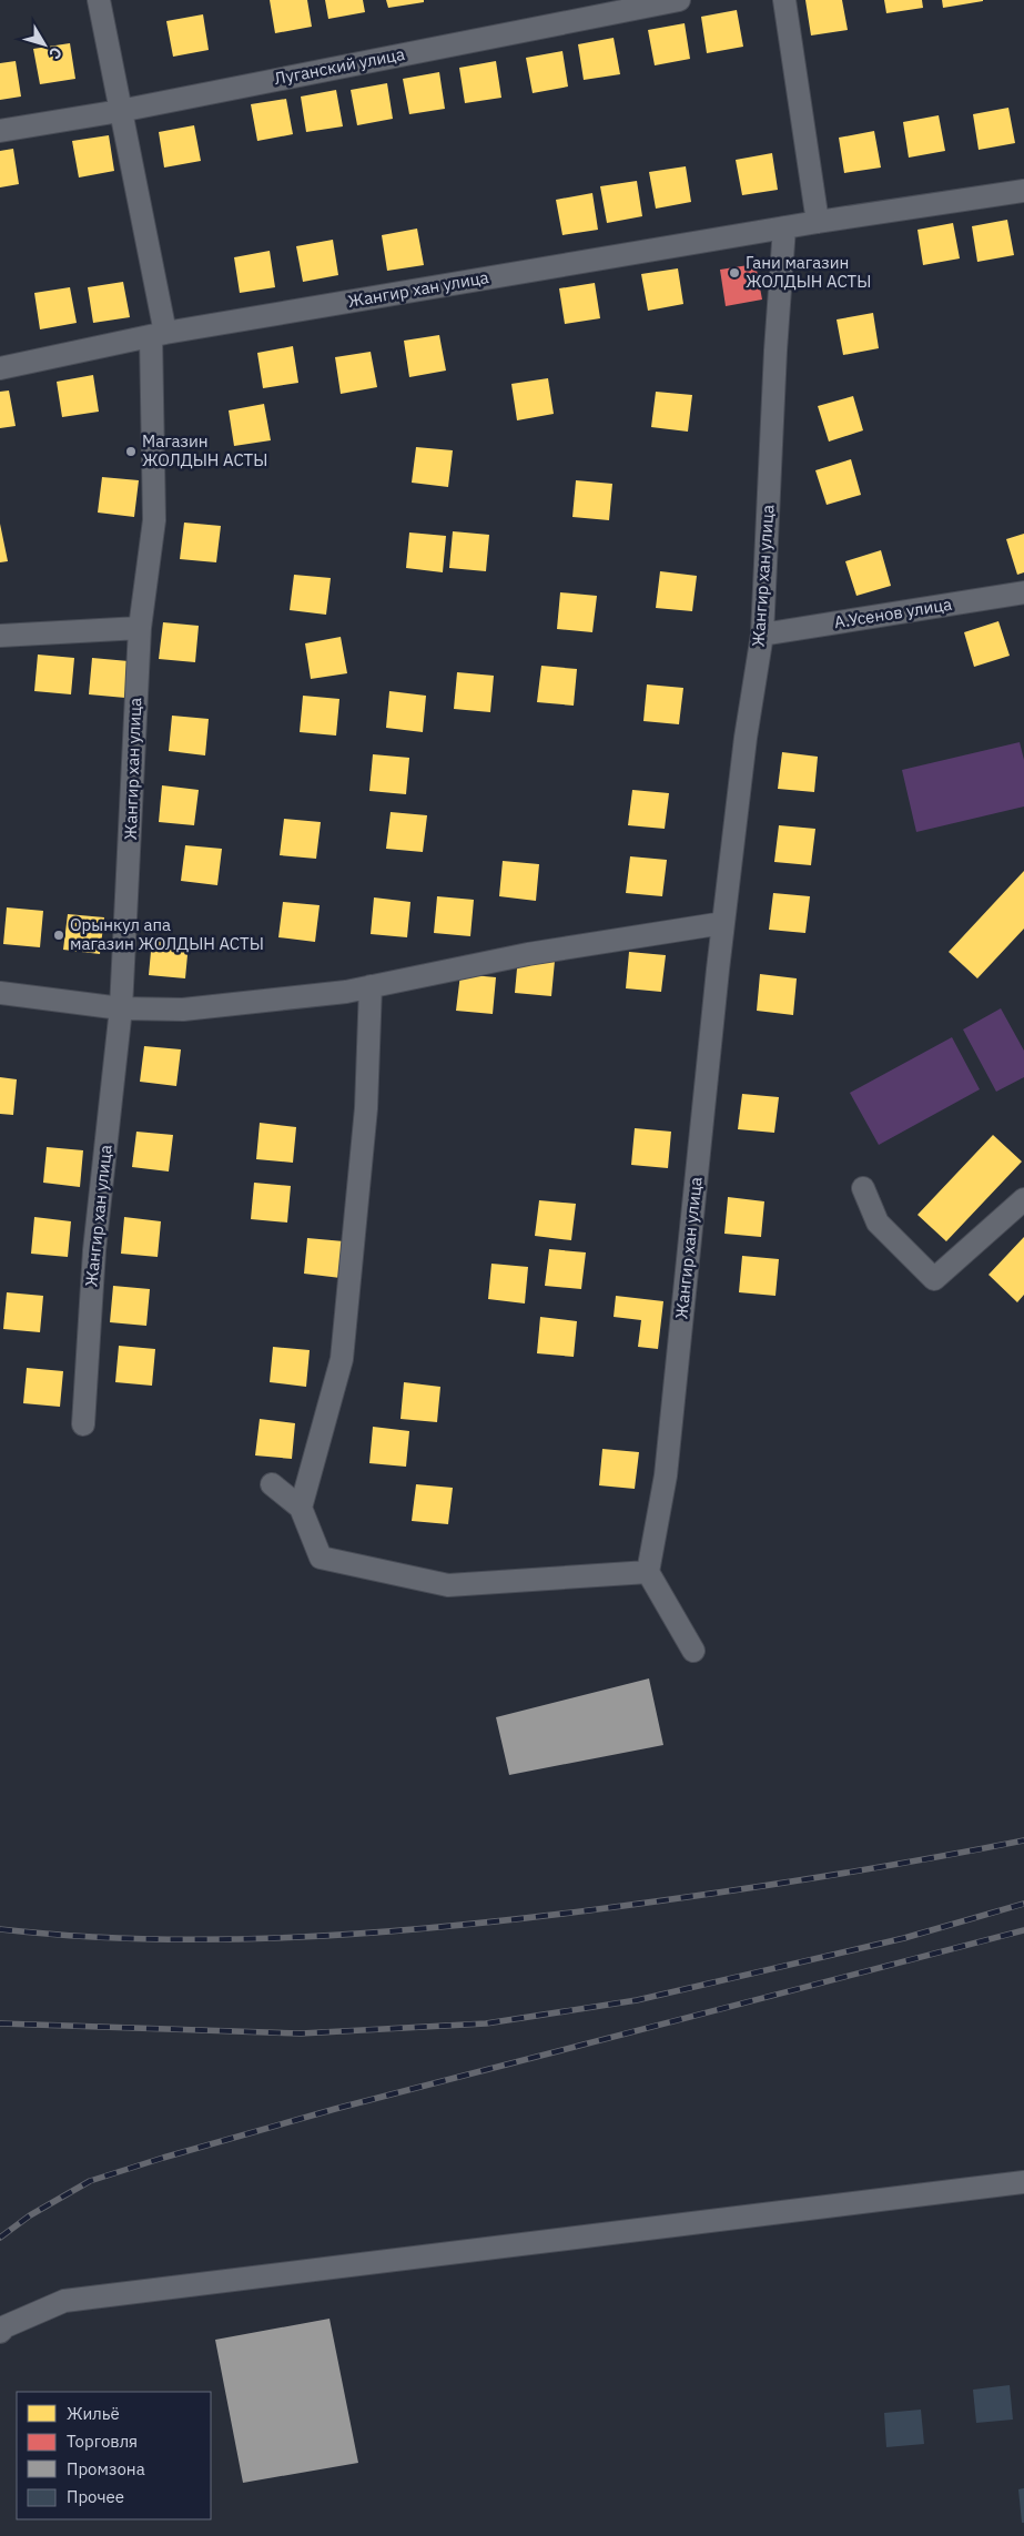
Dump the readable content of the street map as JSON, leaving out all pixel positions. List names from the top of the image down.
{
  "streets": {
    "street": ["Луганский улица", "Жангир хан улица", "А.Усенов улица"]
  },
  "crossings": [
    ["Жангир хан улица", "А.Усенов улица"]
  ],
  "places": ["Гани магазин ЖОЛДЫН АСТЫ", "Магазин ЖОЛДЫН АСТЫ", "Орынкул апа магазин ЖОЛДЫН АСТЫ"],
  "legend": [
    "Жильё",
    "Торговля",
    "Промзона",
    "Прочее"
  ],
  "north": "bottom right"
}
